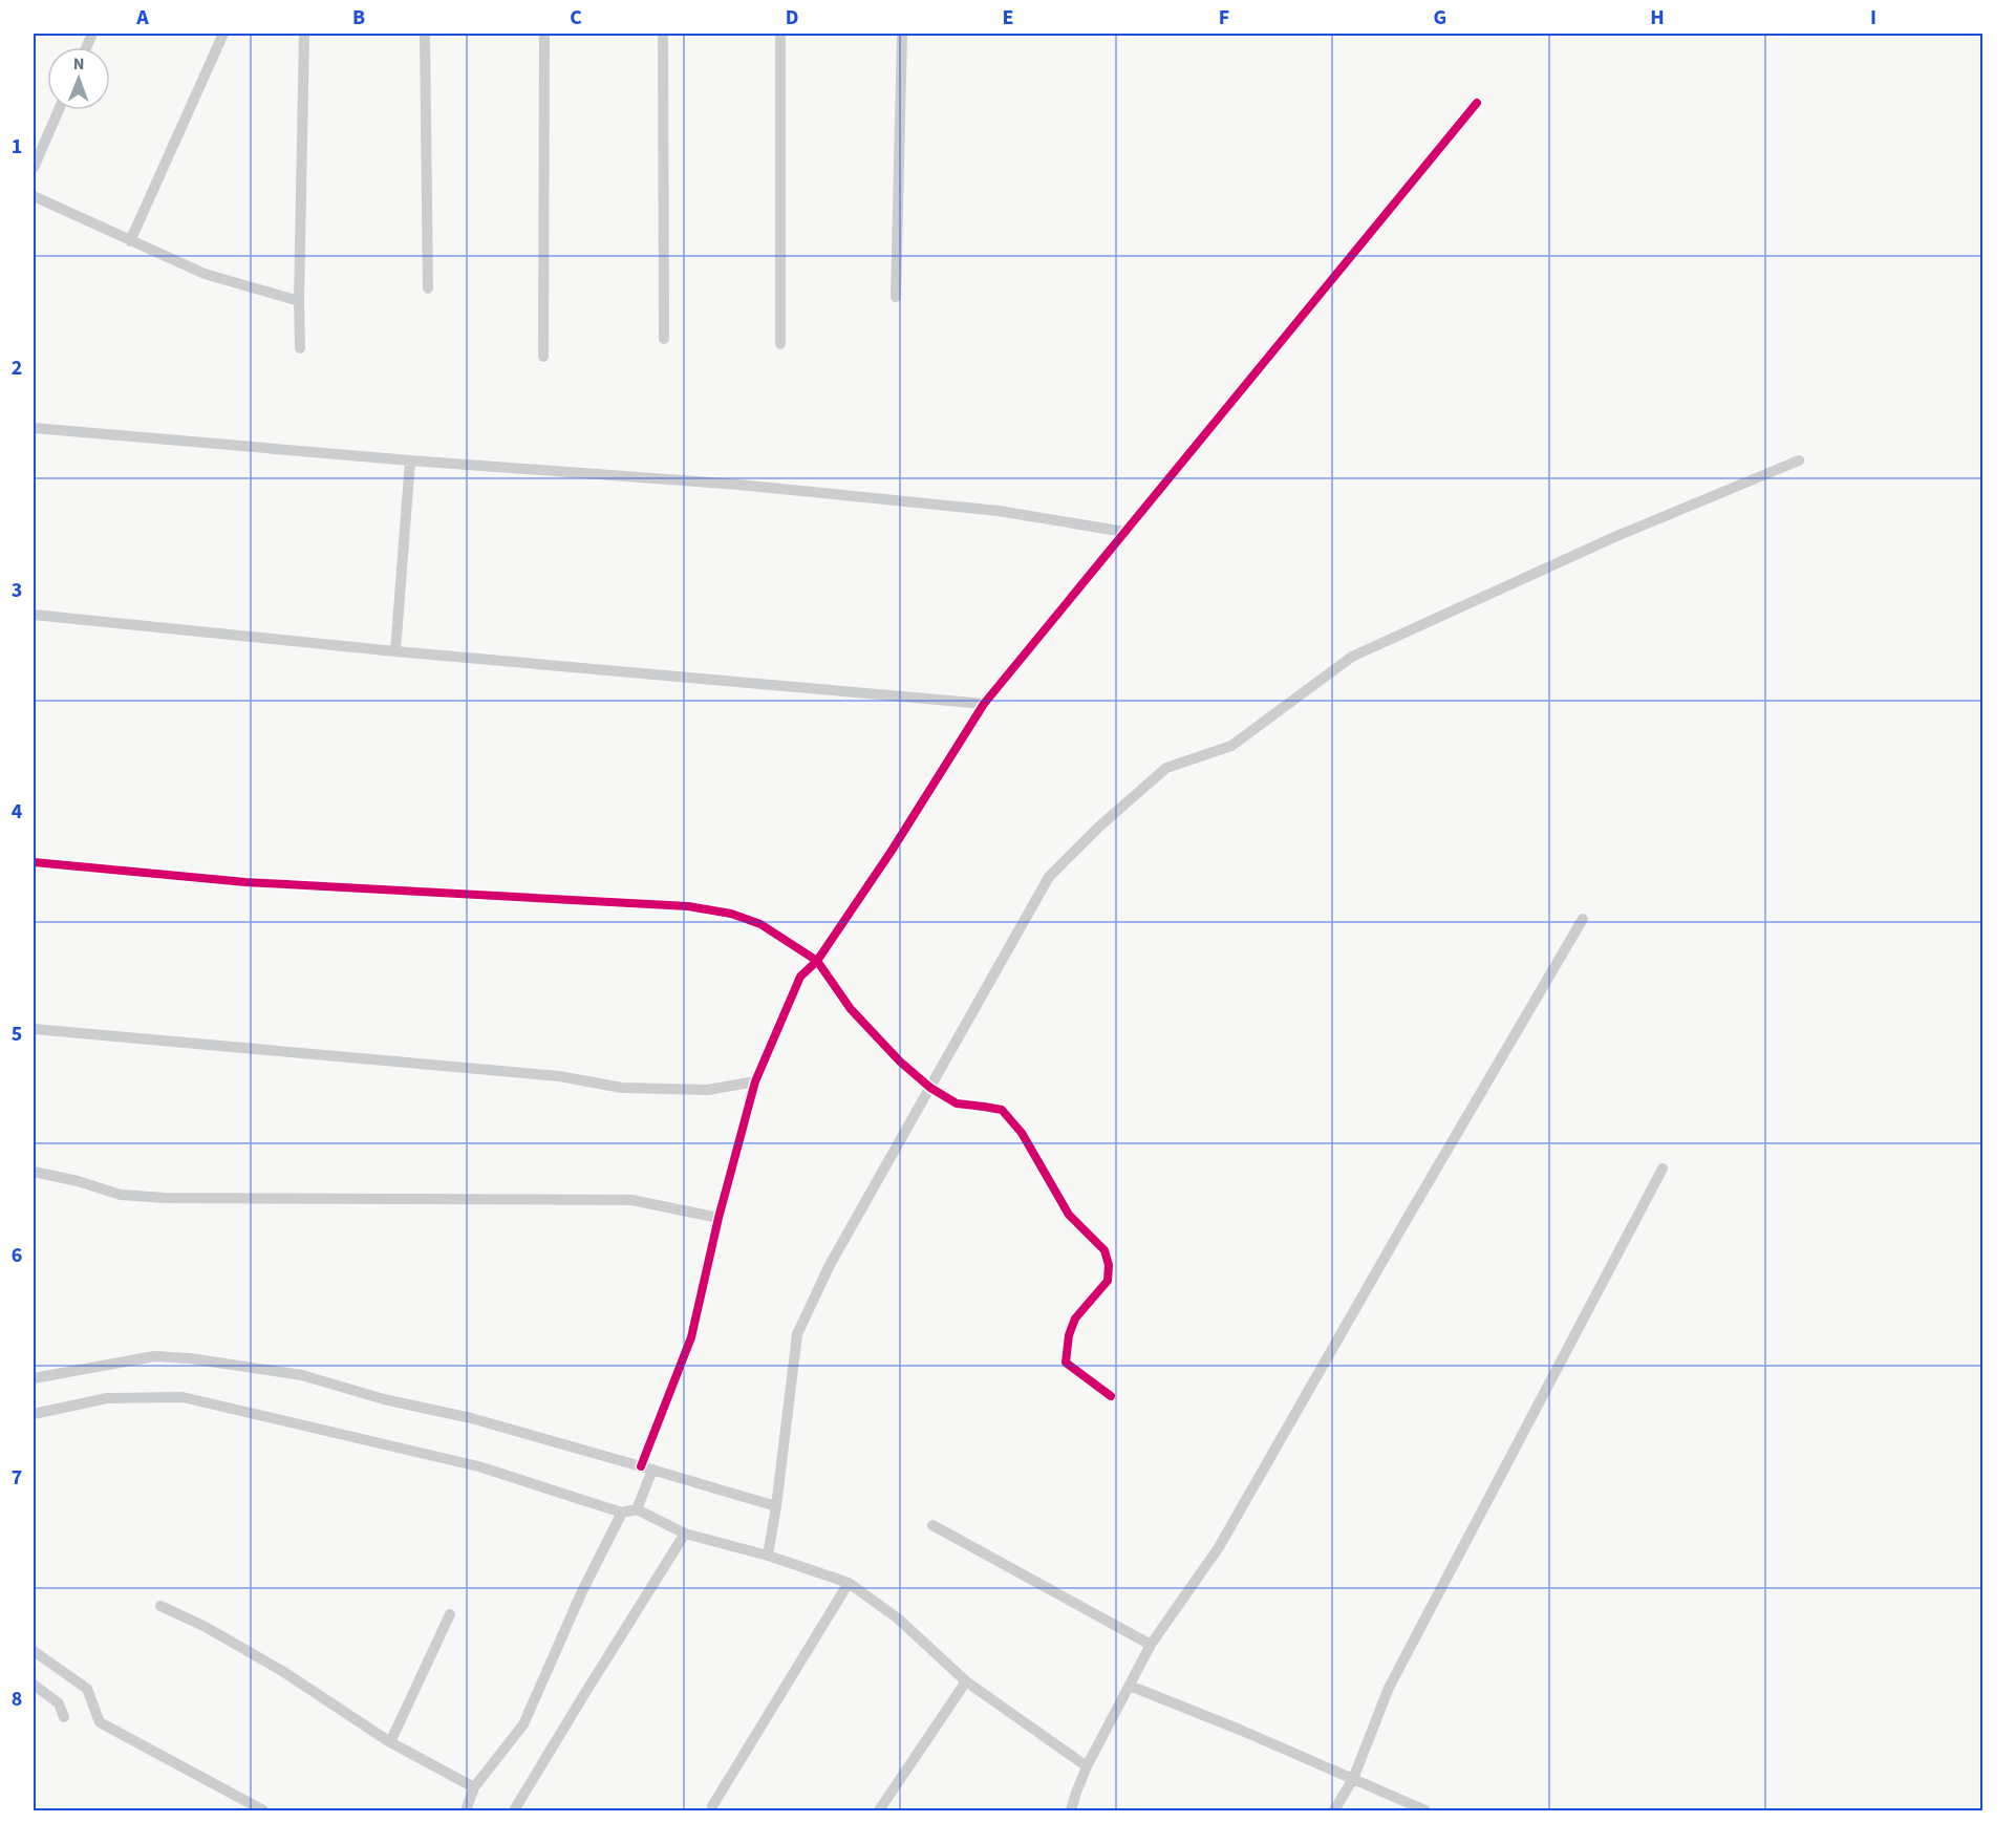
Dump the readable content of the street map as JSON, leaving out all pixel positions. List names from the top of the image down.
{
  "north": "top",
  "grid": {
    "columns": [
      "A",
      "B",
      "C",
      "D",
      "E",
      "F",
      "G",
      "H",
      "I"
    ],
    "rows": [
      "1",
      "2",
      "3",
      "4",
      "5",
      "6",
      "7",
      "8"
    ]
  }
}
